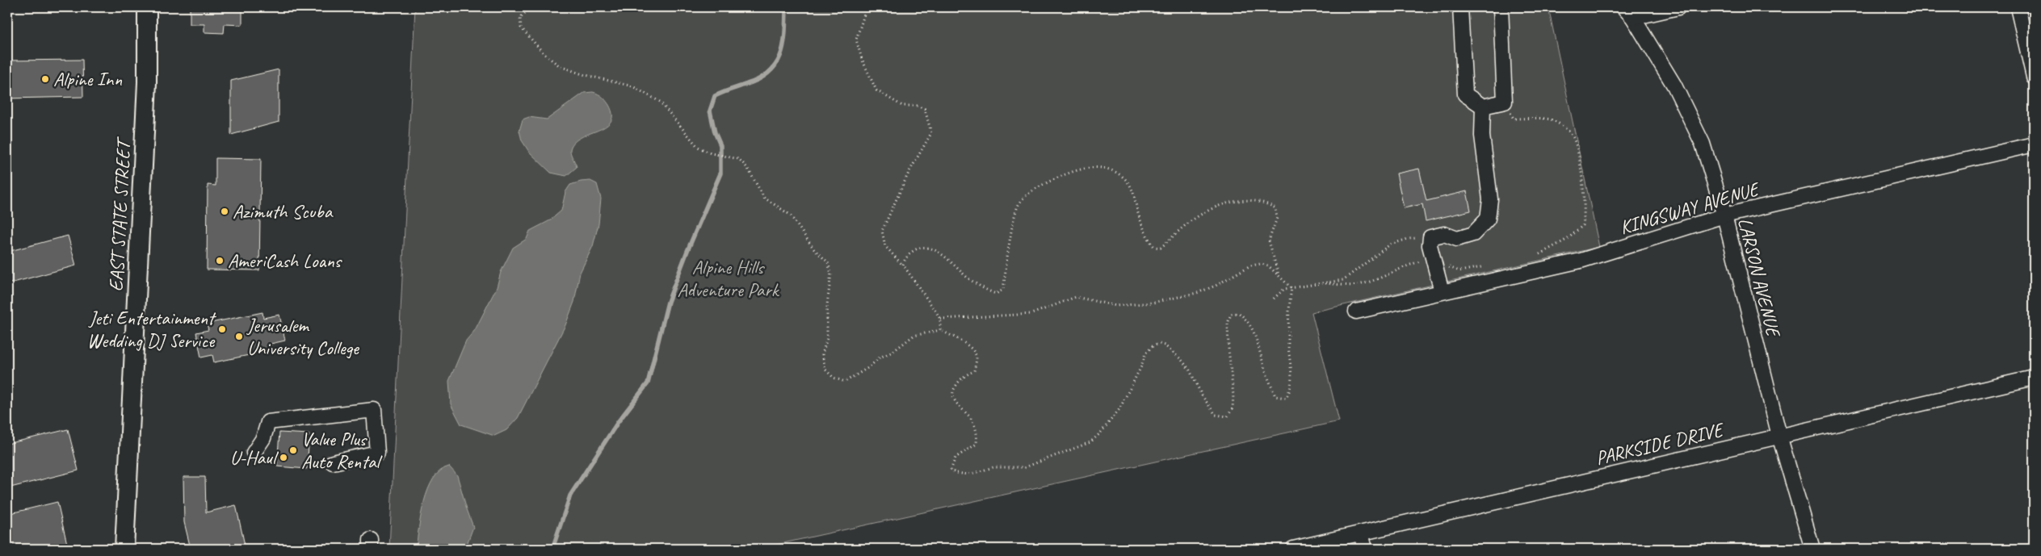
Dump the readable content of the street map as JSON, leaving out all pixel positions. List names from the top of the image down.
{
  "streets": {
    "main road": ["EAST STATE STREET"],
    "street": ["KINGSWAY AVENUE", "LARSON AVENUE", "PARKSIDE DRIVE"]
  },
  "crossings": [
    ["KINGSWAY AVENUE", "LARSON AVENUE"],
    ["LARSON AVENUE", "PARKSIDE DRIVE"]
  ],
  "parks": ["Alpine Hills Adventure Park"],
  "places": [
    "Alpine Inn",
    "Azimuth Scuba",
    "AmeriCash Loans",
    "Jeti Entertainment Wedding DJ Service",
    "Jerusalem University College",
    "Value Plus Auto Rental",
    "U-Haul"
  ]
}
